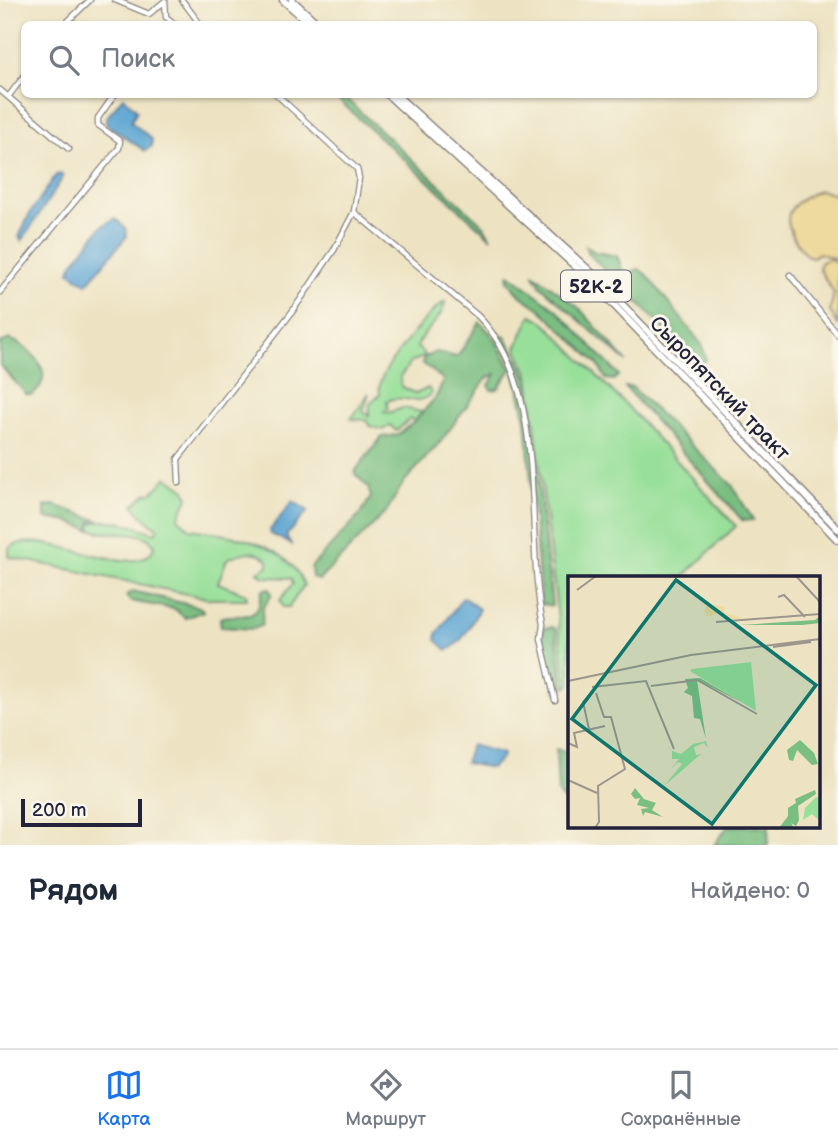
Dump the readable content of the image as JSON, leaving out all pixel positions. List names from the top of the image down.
{
  "streets": {
    "main road": ["52К-2", "Сыропятский тракт"]
  },
  "scale_bar": "200 m",
  "page": {
    "search": "Поиск",
    "scale": "200 m",
    "heading": ["Рядом", "Найдено: 0"],
    "nav": ["Карта", "Маршрут", "Сохранённые"]
  }
}
